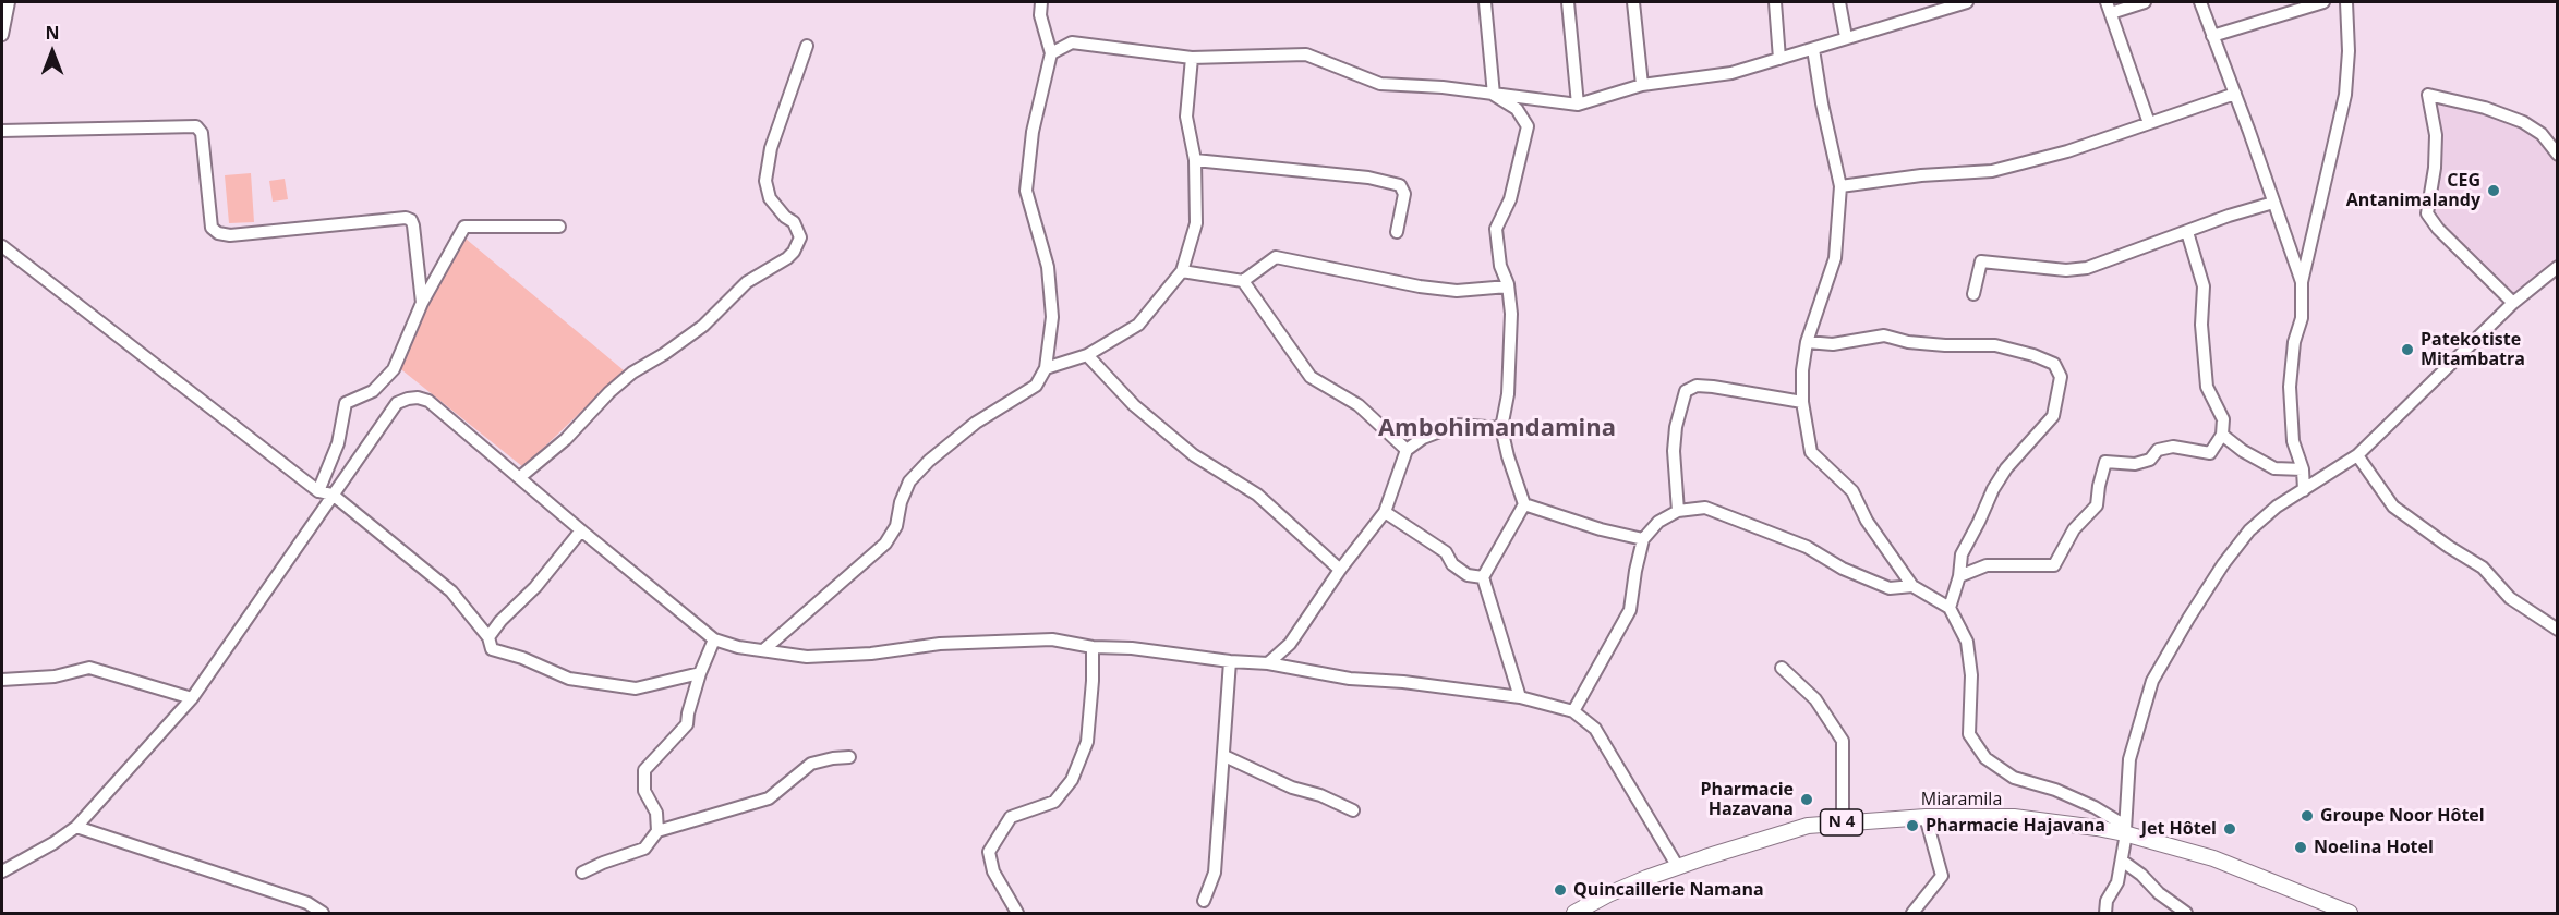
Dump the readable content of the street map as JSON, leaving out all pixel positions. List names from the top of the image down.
{
  "streets": {
    "main road": ["Miaramila", "N 4"]
  },
  "districts": ["Ambohimandamina"],
  "places": [
    "CEG Antanimalandy",
    "Patekotiste Mitambatra",
    "Pharmacie Hazavana",
    "Groupe Noor Hôtel",
    "Pharmacie Hajavana",
    "Jet Hôtel",
    "Noelina Hotel",
    "Quincaillerie Namana"
  ],
  "north": "top"
}
